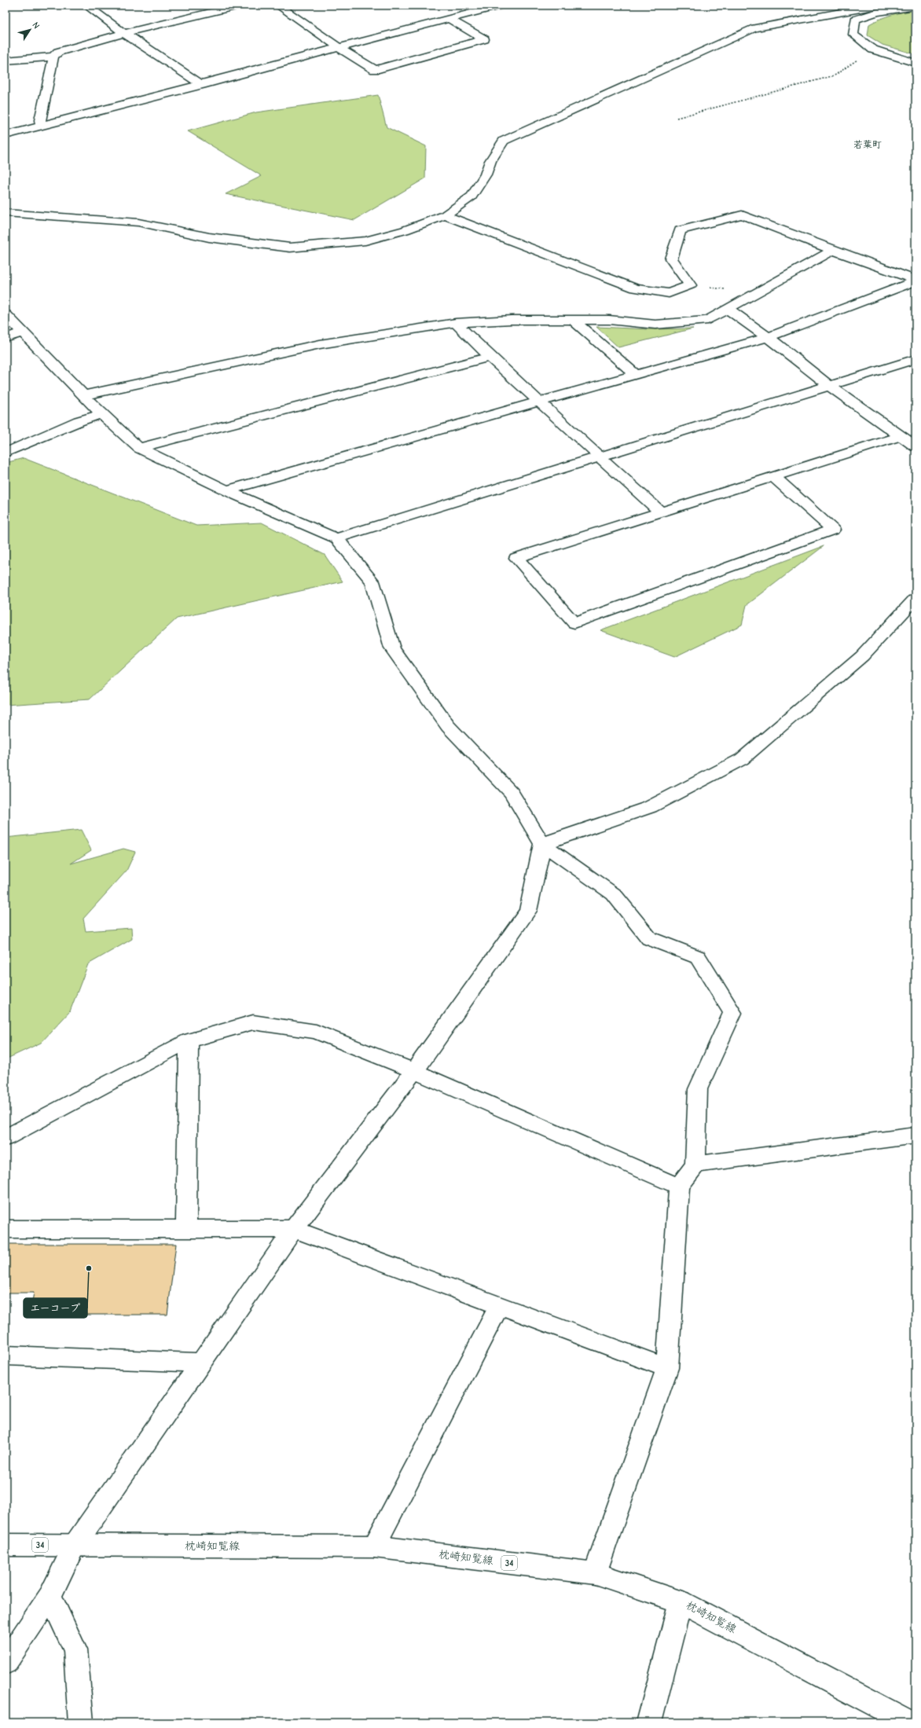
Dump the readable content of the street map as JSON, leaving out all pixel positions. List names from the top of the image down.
{
  "streets": {
    "street": ["34", "枕崎知覧線"]
  },
  "districts": ["若葉町"],
  "places": ["エーコープ"],
  "north": "top right"
}
